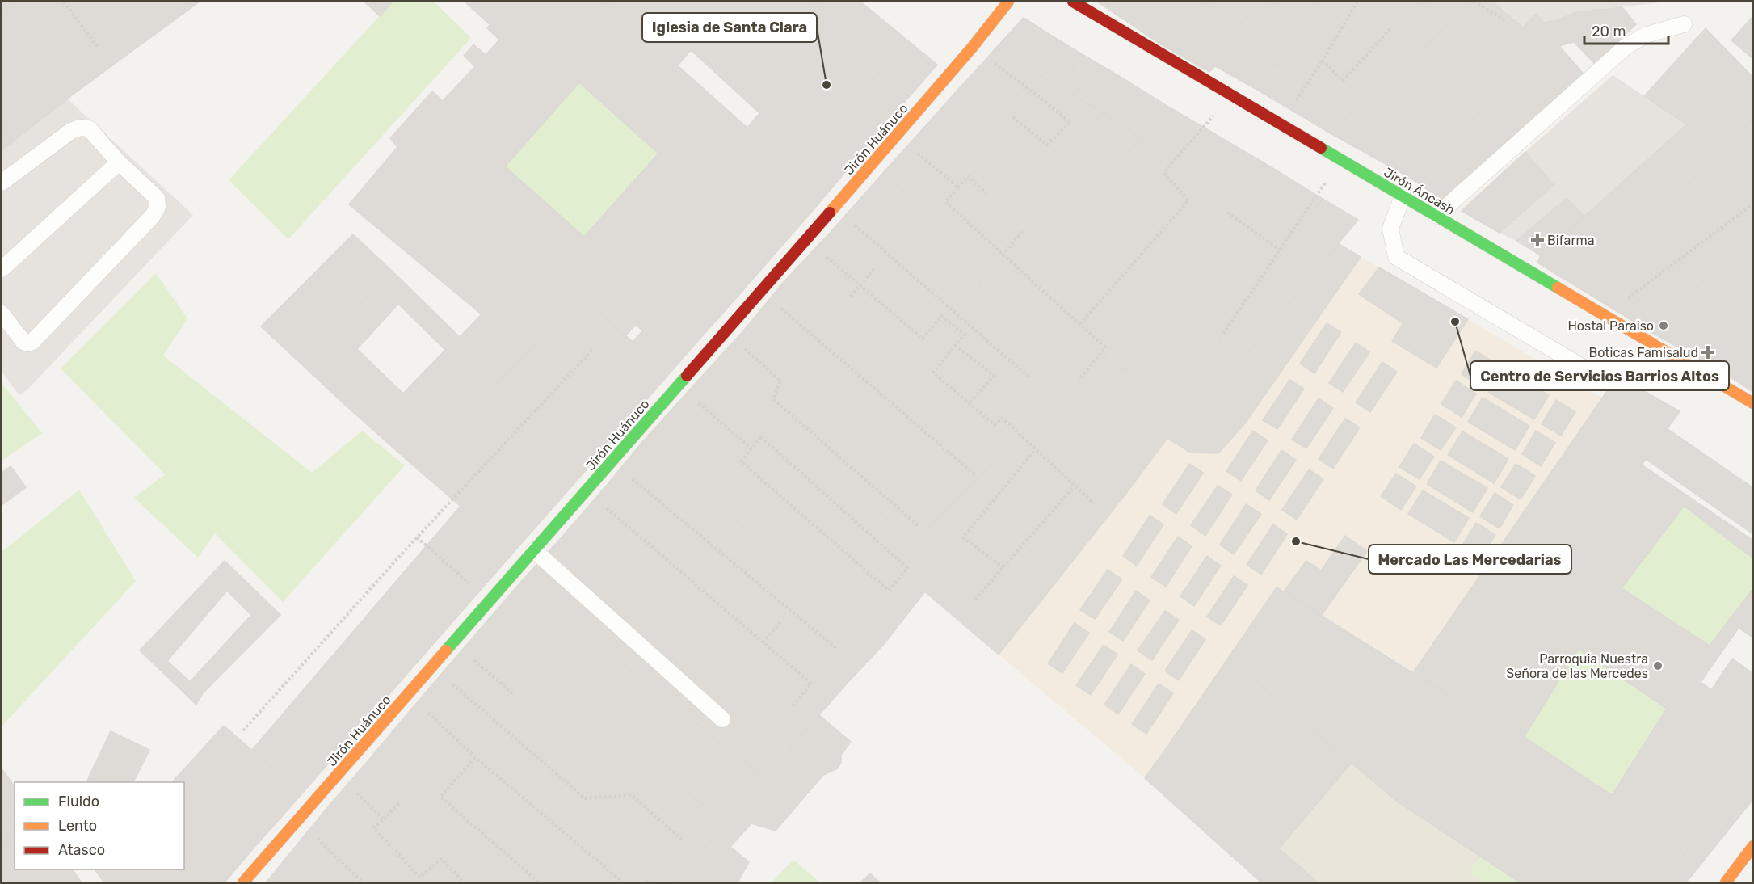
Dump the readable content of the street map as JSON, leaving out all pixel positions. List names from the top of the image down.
{
  "streets": {
    "street": ["Jirón Huánuco", "Jirón Áncash"]
  },
  "places": {
    "other": [
      "Iglesia de Santa Clara",
      "Centro de Servicios Barrios Altos",
      "Hostal Paraiso",
      "Mercado Las Mercedarias",
      "Parroquia Nuestra Señora de las Mercedes"
    ],
    "health": ["Bifarma", "Boticas Famisalud"]
  },
  "legend": ["Fluido", "Lento", "Atasco"],
  "scale_bar": "20 m"
}
